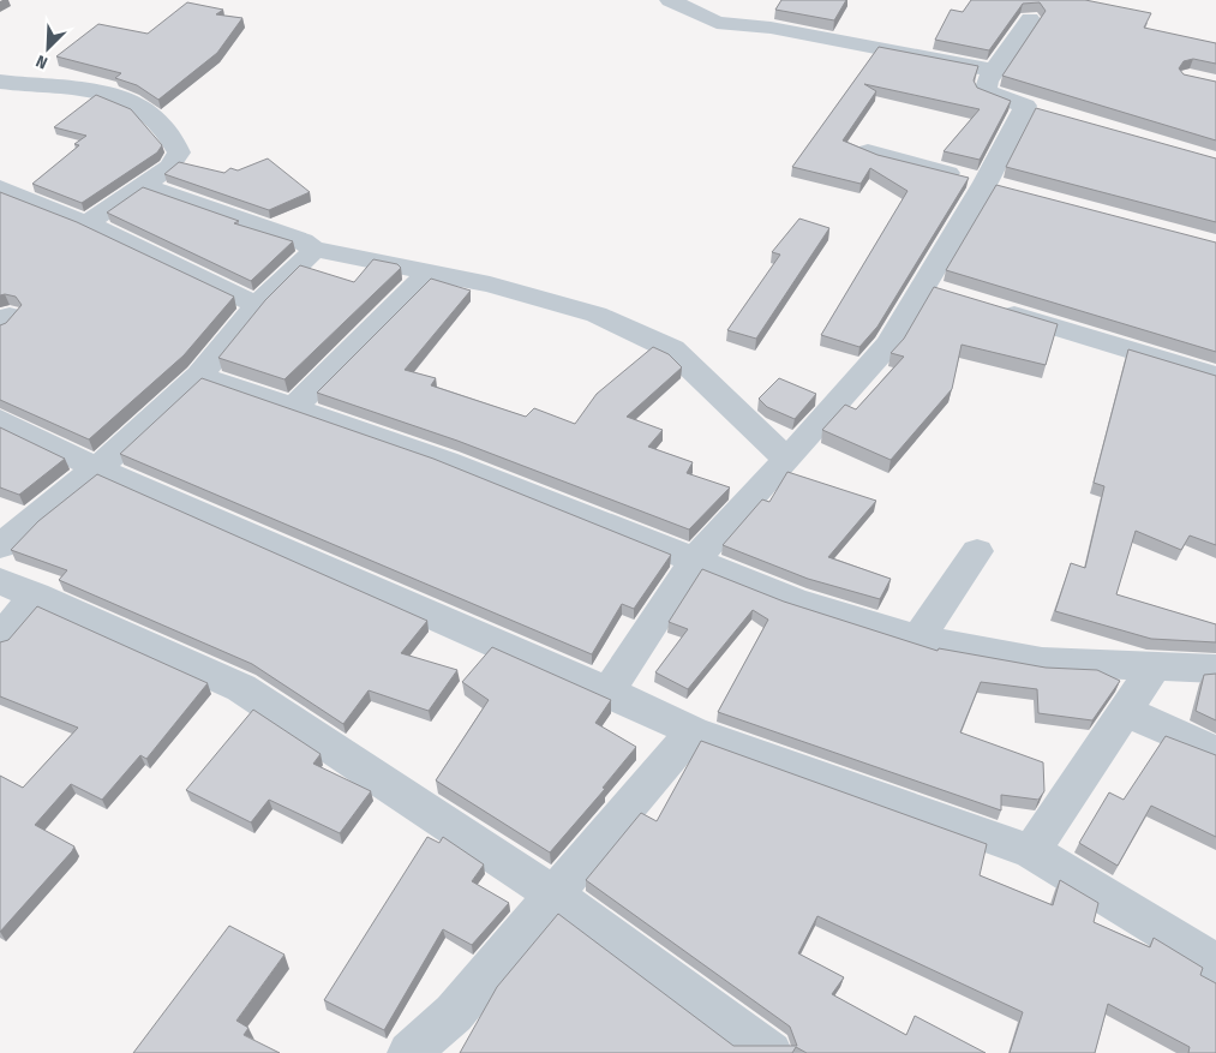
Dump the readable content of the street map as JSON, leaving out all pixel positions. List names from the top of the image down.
{
  "north": "bottom left"
}
